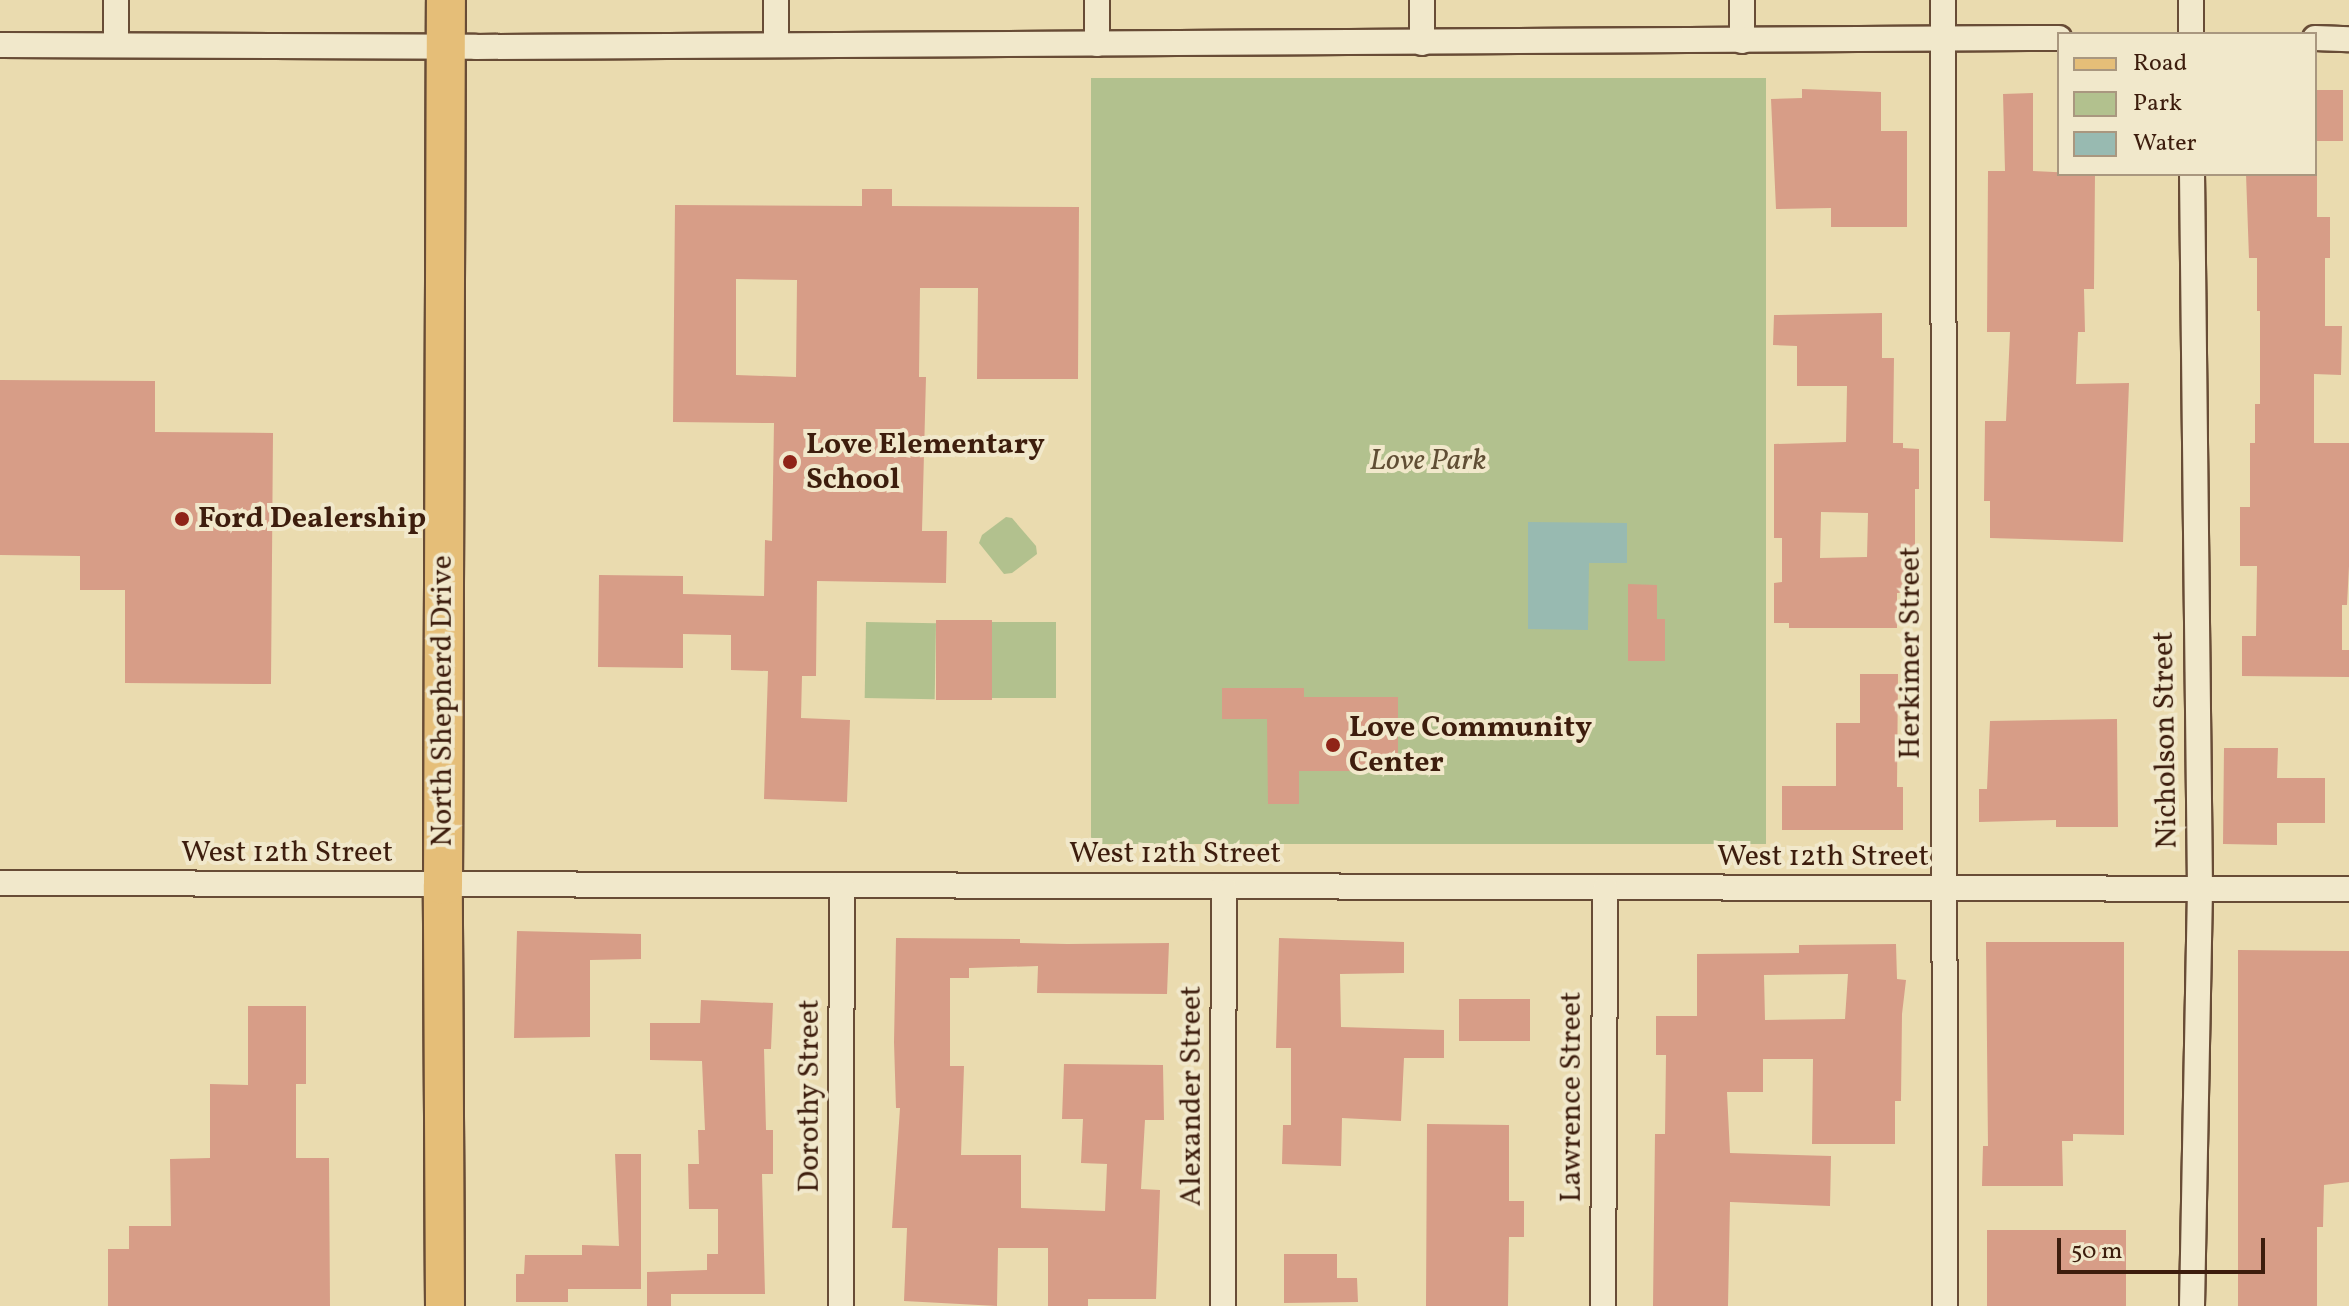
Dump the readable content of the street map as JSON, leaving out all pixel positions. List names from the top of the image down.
{
  "streets": {
    "main road": ["North Shepherd Drive"],
    "street": [
      "Herkimer Street",
      "Nicholson Street",
      "West 12th Street",
      "Dorothy Street",
      "Alexander Street",
      "Lawrence Street"
    ]
  },
  "crossings": [
    ["Herkimer Street", "West 12th Street"],
    ["North Shepherd Drive", "West 12th Street"],
    ["Nicholson Street", "West 12th Street"],
    ["West 12th Street", "Dorothy Street"],
    ["West 12th Street", "Alexander Street"],
    ["West 12th Street", "Lawrence Street"]
  ],
  "parks": ["Love Park"],
  "places": ["Love Elementary School", "Ford Dealership", "Love Community Center"],
  "legend": ["Road", "Park", "Water"],
  "scale_bar": "50 m"
}
